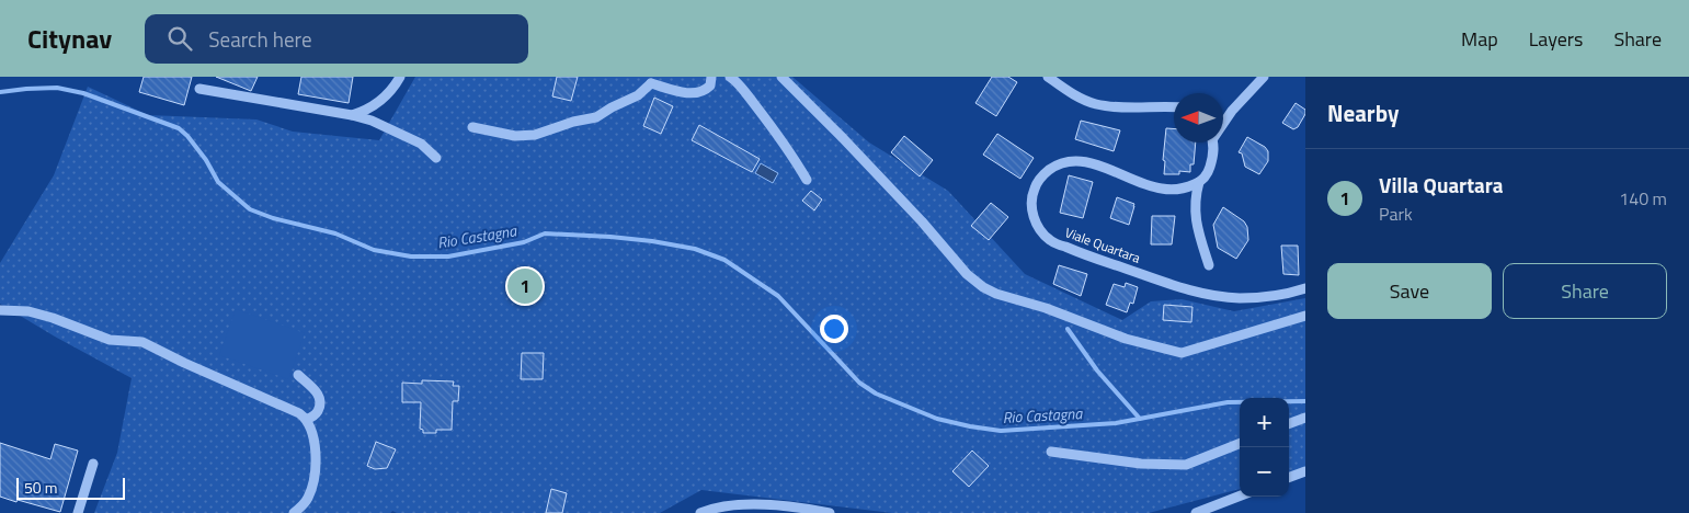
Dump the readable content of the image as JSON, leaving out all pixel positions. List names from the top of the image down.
{
  "streets": {
    "street": ["Viale Quartara"]
  },
  "water": ["Rio Castagna"],
  "scale_bar": "50 m",
  "north": "left",
  "page": {
    "header": "Citynav",
    "search": "Search here",
    "nav": ["Map", "Layers", "Share"],
    "heading": "Nearby",
    "list": [
      {
        "mark": "1",
        "name": "Villa Quartara",
        "note": "Park",
        "value": "140 m"
      }
    ],
    "buttons": ["Save", "Share"],
    "pins": "1",
    "map_buttons": ["+", "−"],
    "scale": "50 m"
  }
}
